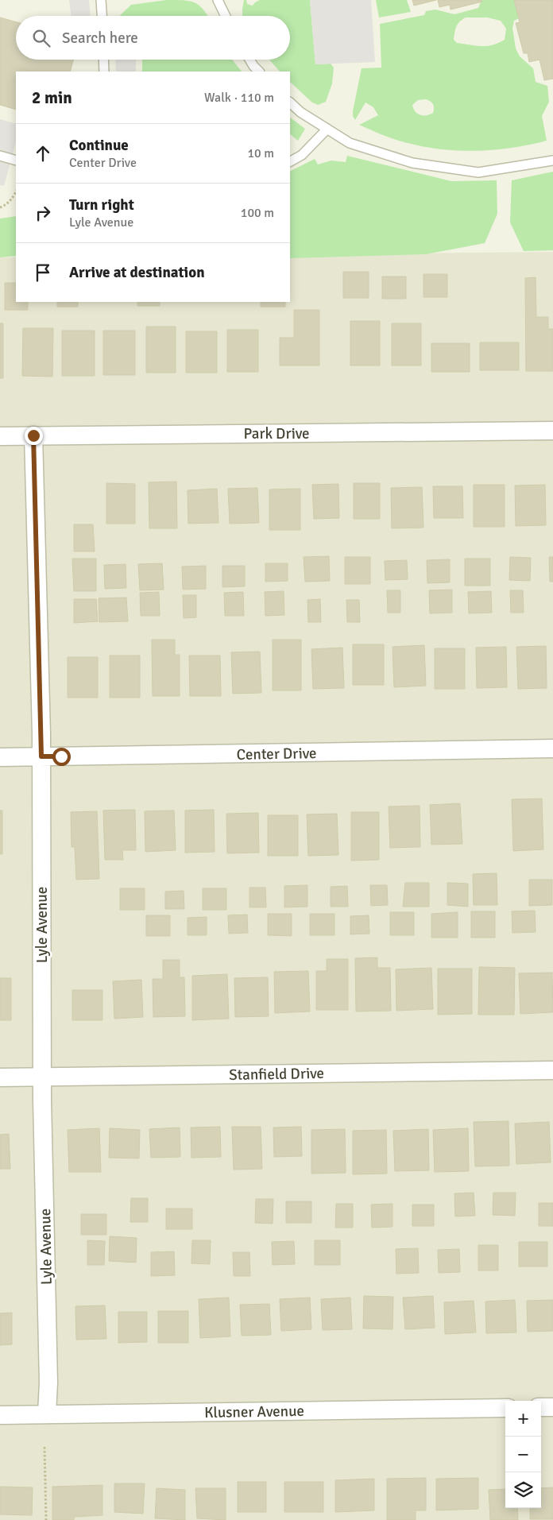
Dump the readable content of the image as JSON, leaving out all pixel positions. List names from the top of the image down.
{
  "streets": {
    "street": [
      "Park Drive",
      "Center Drive",
      "Lyle Avenue",
      "Stanfield Drive",
      "Klusner Avenue"
    ]
  },
  "crossings": [
    ["Park Drive", "Lyle Avenue"],
    ["Center Drive", "Lyle Avenue"],
    ["Lyle Avenue", "Stanfield Drive"],
    ["Lyle Avenue", "Klusner Avenue"]
  ],
  "page": {
    "search": "Search here",
    "heading": ["2 min", "Walk · 110 m"],
    "list": [
      ["Continue", "Center Drive", "10 m"],
      ["Turn right", "Lyle Avenue", "100 m"],
      "Arrive at destination"
    ],
    "map_buttons": ["+", "−"]
  }
}
